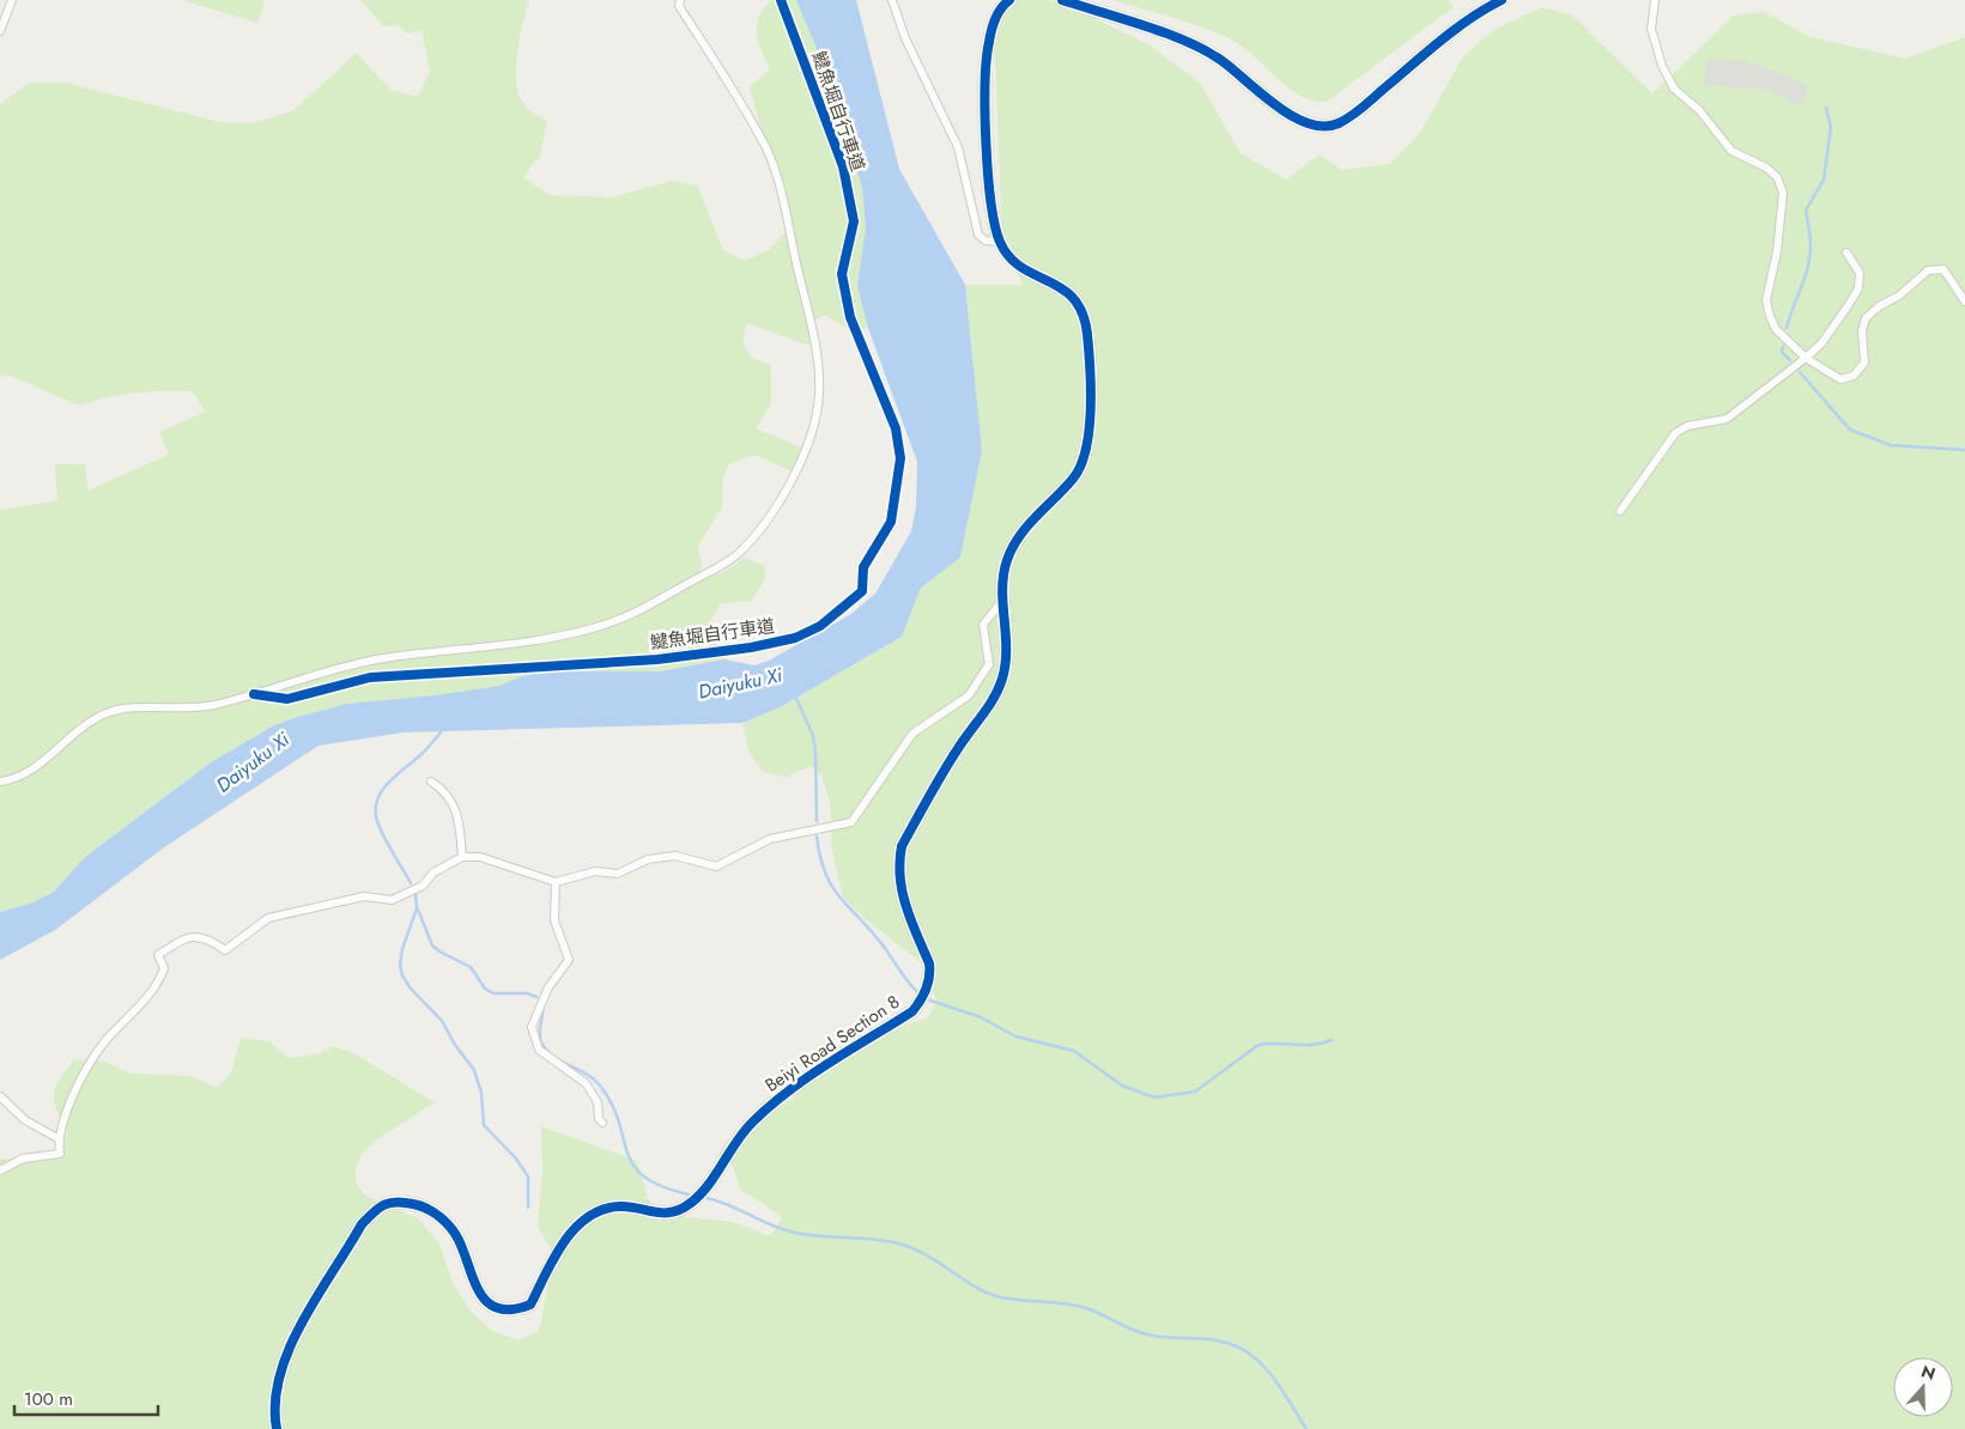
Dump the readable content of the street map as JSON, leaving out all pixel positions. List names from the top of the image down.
{
  "streets": {
    "main road": ["Beiyi Road Section 8"],
    "cycle path": ["𩻸魚堀自行車道"]
  },
  "water": ["Daiyuku Xi"],
  "scale_bar": "100 m",
  "north": "top"
}
